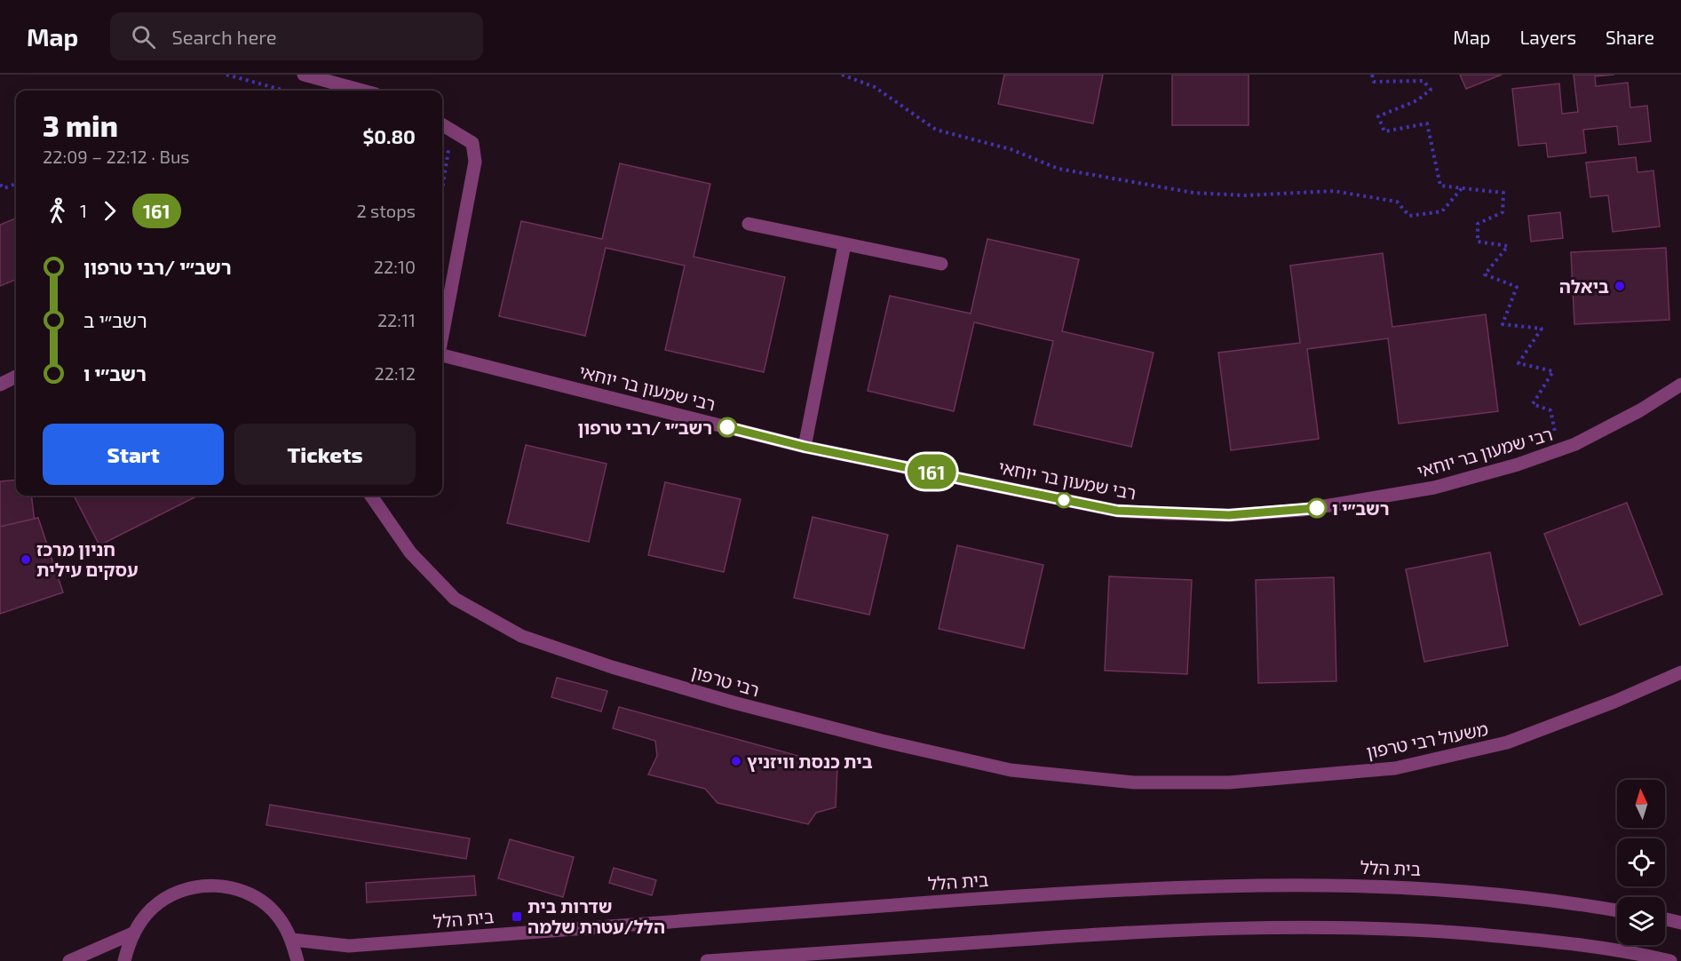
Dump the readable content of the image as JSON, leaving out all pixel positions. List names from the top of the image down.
{
  "streets": {
    "street": [
      "רבי שמעון בר יוחאי",
      "רבי טרפון",
      "משעול רבי טרפון",
      "בית הלל"
    ]
  },
  "crossings": [
    ["רבי טרפון", "משעול רבי טרפון"]
  ],
  "places": {
    "other": [
      "ביאלה",
      "רשב״י /רבי טרפון",
      "רשב״י ו",
      "חניון מרכז עסקים עילית",
      "בית כנסת וויזניץ"
    ],
    "transit": ["שדרות בית הלל/עטרת שלמה"]
  },
  "lines": ["bus line 161"],
  "north": "top",
  "page": {
    "header": "Map",
    "search": "Search here",
    "nav": ["Map", "Layers", "Share"],
    "on_map": "161",
    "heading": ["3 min", "22:09 – 22:12 · Bus", "$0.80"],
    "legs": ["1", "161", "2 stops"],
    "list": [
      {
        "name": "רשב״י /רבי טרפון",
        "value": "22:10"
      },
      {
        "name": "רשב״י ב",
        "value": "22:11"
      },
      {
        "name": "רשב״י ו",
        "value": "22:12"
      }
    ],
    "buttons": ["Start", "Tickets"]
  }
}
